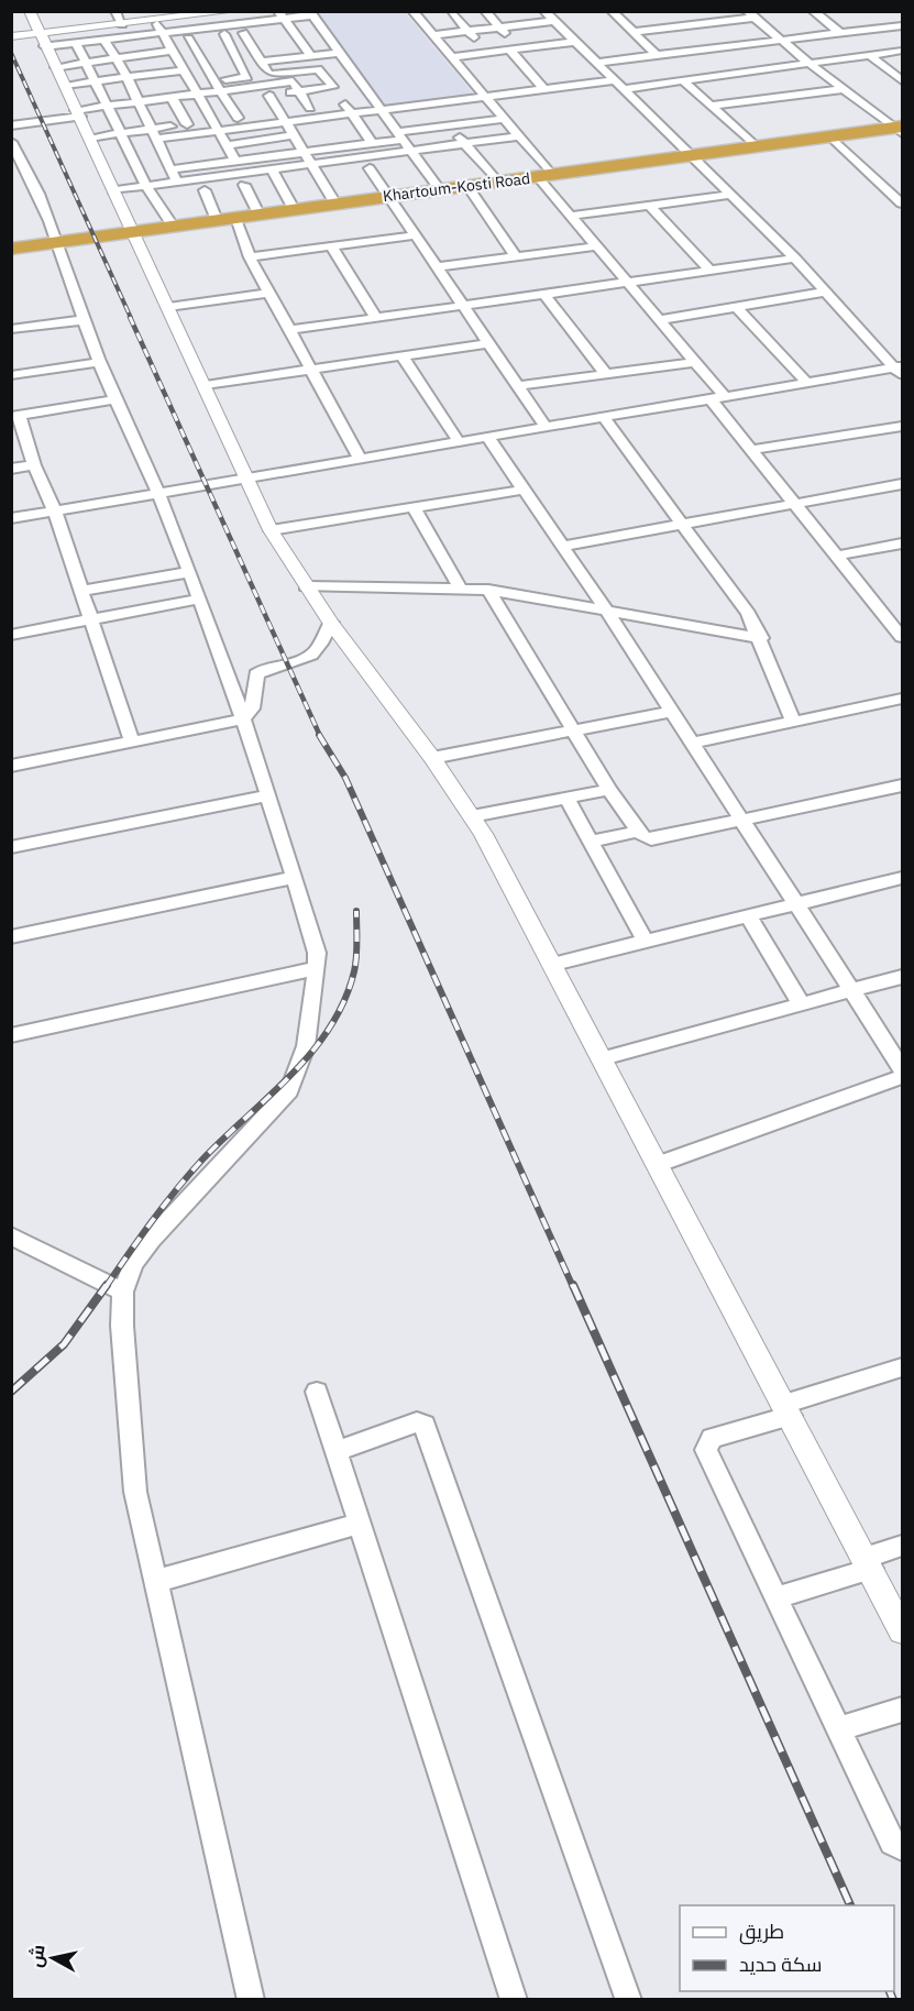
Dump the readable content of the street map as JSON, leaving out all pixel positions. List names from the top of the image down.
{
  "streets": {
    "highway": ["Khartoum-Kosti Road"]
  },
  "legend": ["طريق", "سكة حديد"],
  "north": "left"
}
